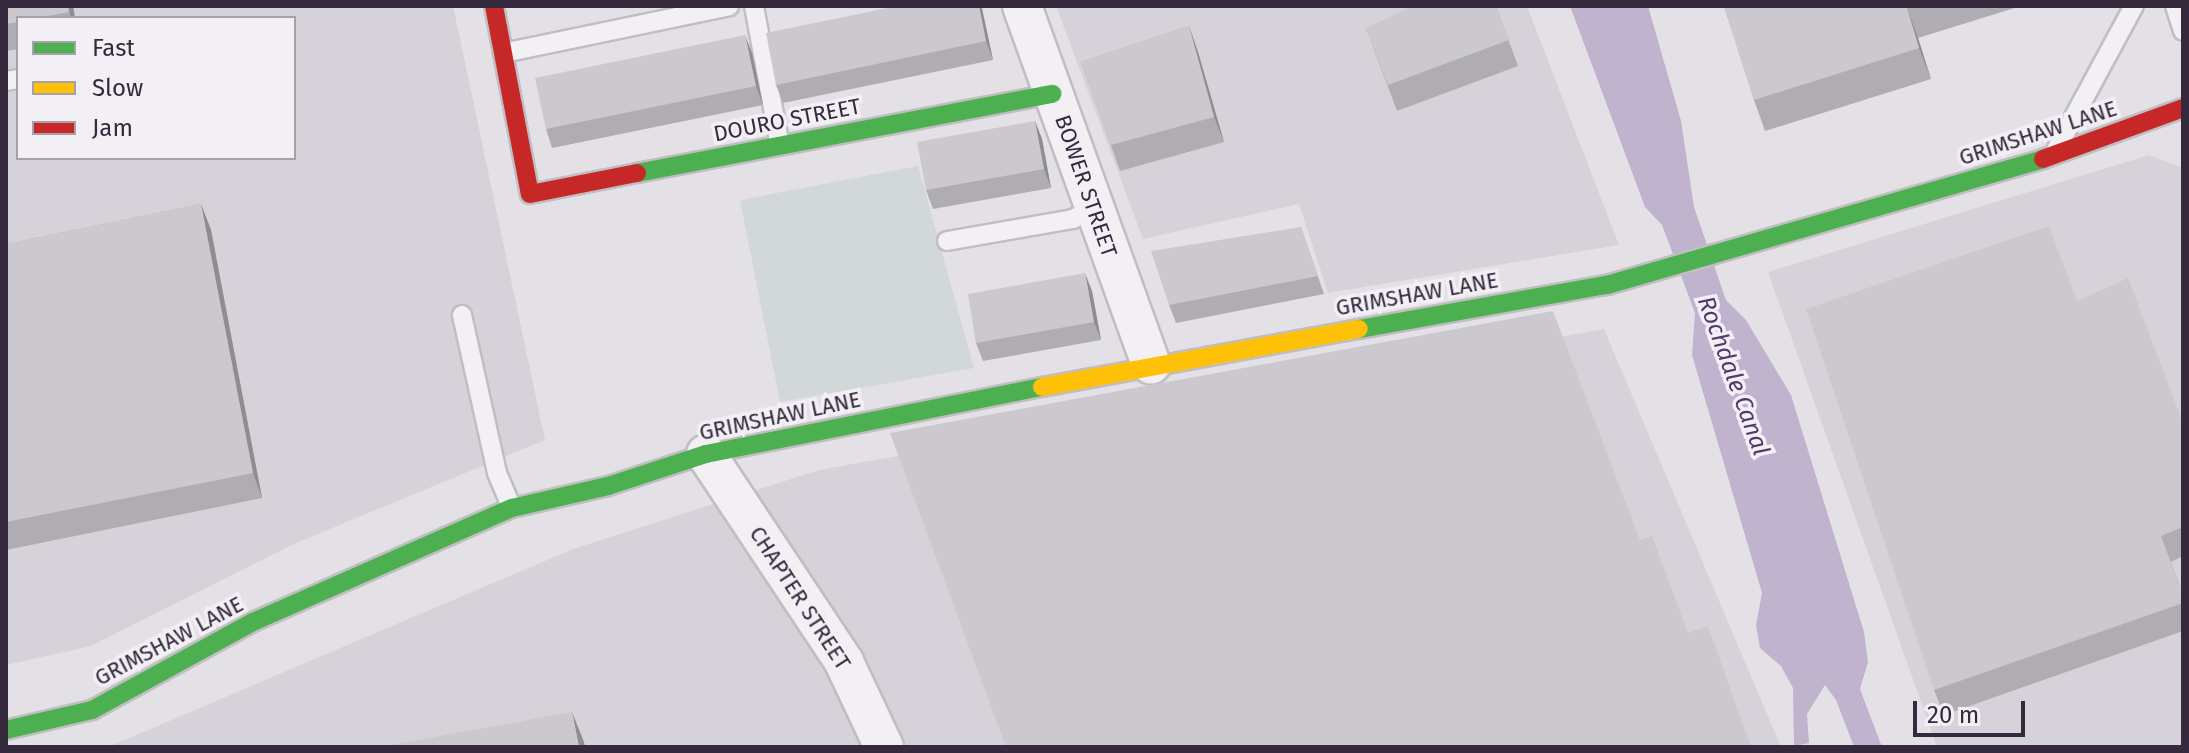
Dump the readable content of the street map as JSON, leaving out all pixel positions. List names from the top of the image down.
{
  "streets": {
    "street": [
      "DOURO STREET",
      "GRIMSHAW LANE",
      "BOWER STREET",
      "CHAPTER STREET"
    ]
  },
  "crossings": [
    ["DOURO STREET", "BOWER STREET"],
    ["GRIMSHAW LANE", "BOWER STREET"],
    ["GRIMSHAW LANE", "CHAPTER STREET"]
  ],
  "water": ["Rochdale Canal"],
  "legend": ["Fast", "Slow", "Jam"],
  "scale_bar": "20 m"
}
